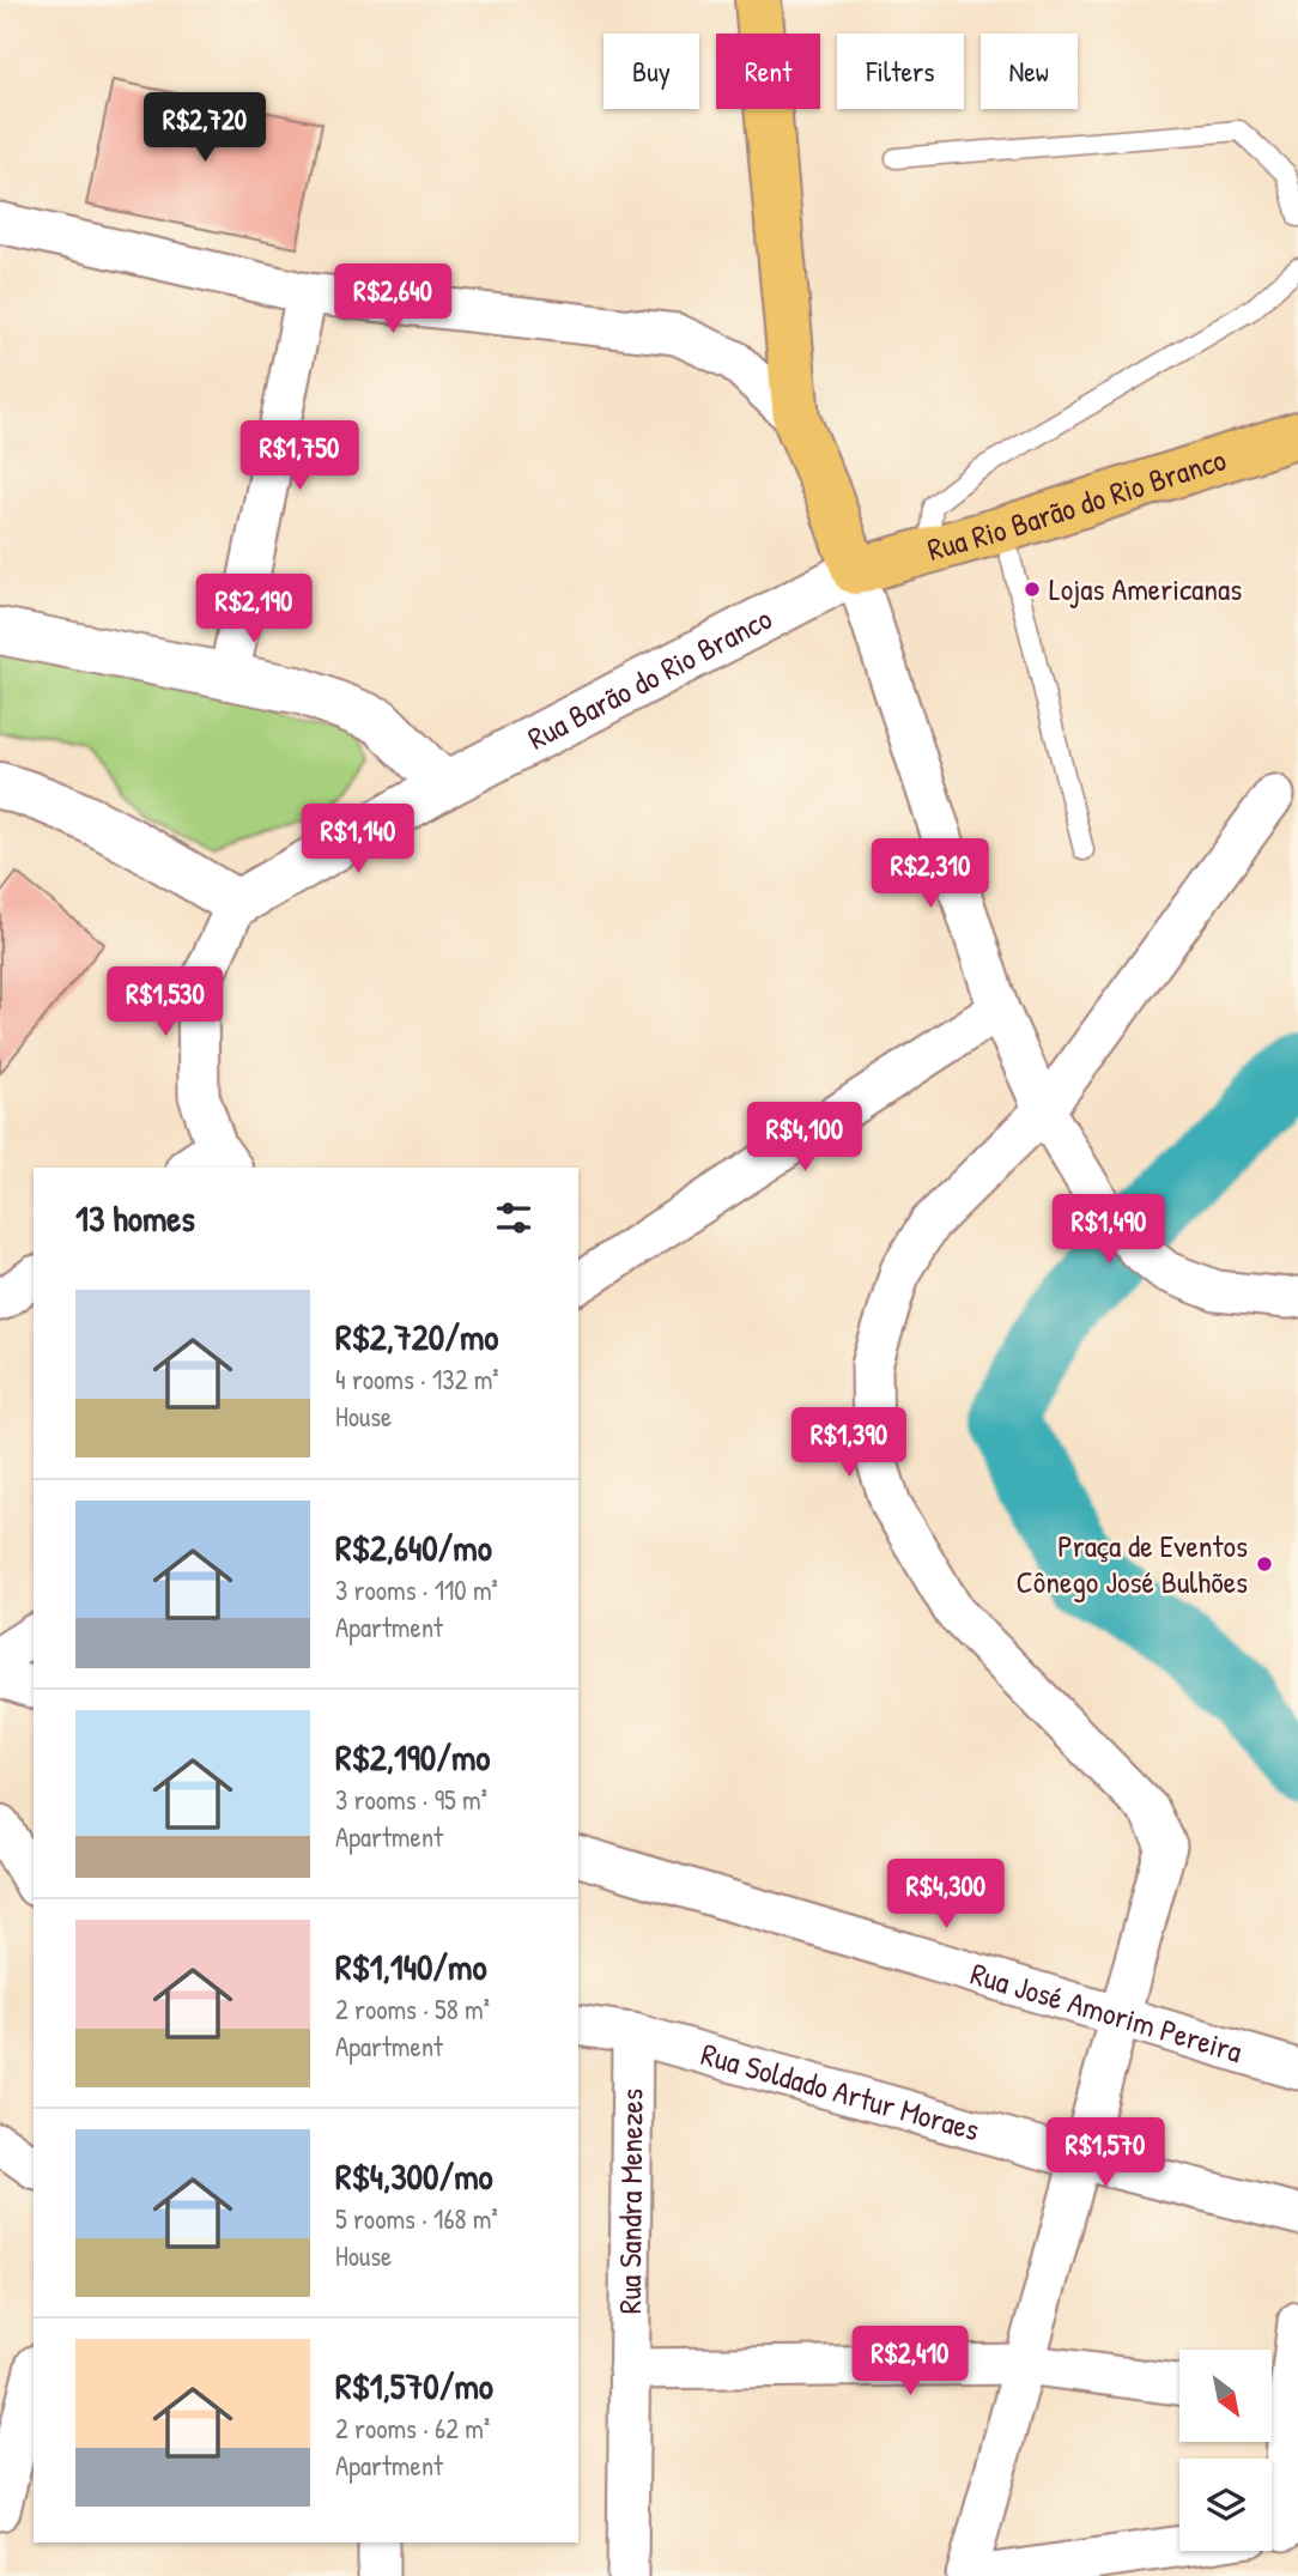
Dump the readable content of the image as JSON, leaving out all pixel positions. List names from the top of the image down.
{
  "streets": {
    "main road": ["Rua Rio Barão do Rio Branco"],
    "street": [
      "Rua Barão do Rio Branco",
      "Rua José Amorim Pereira",
      "Rua Soldado Artur Moraes",
      "Rua Sandra Menezes"
    ]
  },
  "crossings": [
    ["Rua Rio Barão do Rio Branco", "Rua Barão do Rio Branco"],
    ["Rua Soldado Artur Moraes", "Rua Sandra Menezes"]
  ],
  "places": ["Lojas Americanas", "Praça de Eventos Cônego José Bulhões"],
  "north": "bottom right",
  "page": {
    "chip": [
      "Buy",
      "Rent",
      "Filters",
      "New"
    ],
    "price": [
      "R$2,720",
      "R$2,640",
      "R$1,750",
      "R$2,190",
      "R$1,140",
      "R$2,310",
      "R$1,530",
      "R$4,100",
      "R$1,490",
      "R$1,390",
      "R$4,300",
      "R$1,570",
      "R$2,410"
    ],
    "heading": "13 homes",
    "list": [
      {
        "name": "R$2,720/mo",
        "note": "4 rooms · 132 m² · House"
      },
      {
        "name": "R$2,640/mo",
        "note": "3 rooms · 110 m² · Apartment"
      },
      {
        "name": "R$2,190/mo",
        "note": "3 rooms · 95 m² · Apartment"
      },
      {
        "name": "R$1,140/mo",
        "note": "2 rooms · 58 m² · Apartment"
      },
      {
        "name": "R$4,300/mo",
        "note": "5 rooms · 168 m² · House"
      },
      {
        "name": "R$1,570/mo",
        "note": "2 rooms · 62 m² · Apartment"
      }
    ]
  }
}
